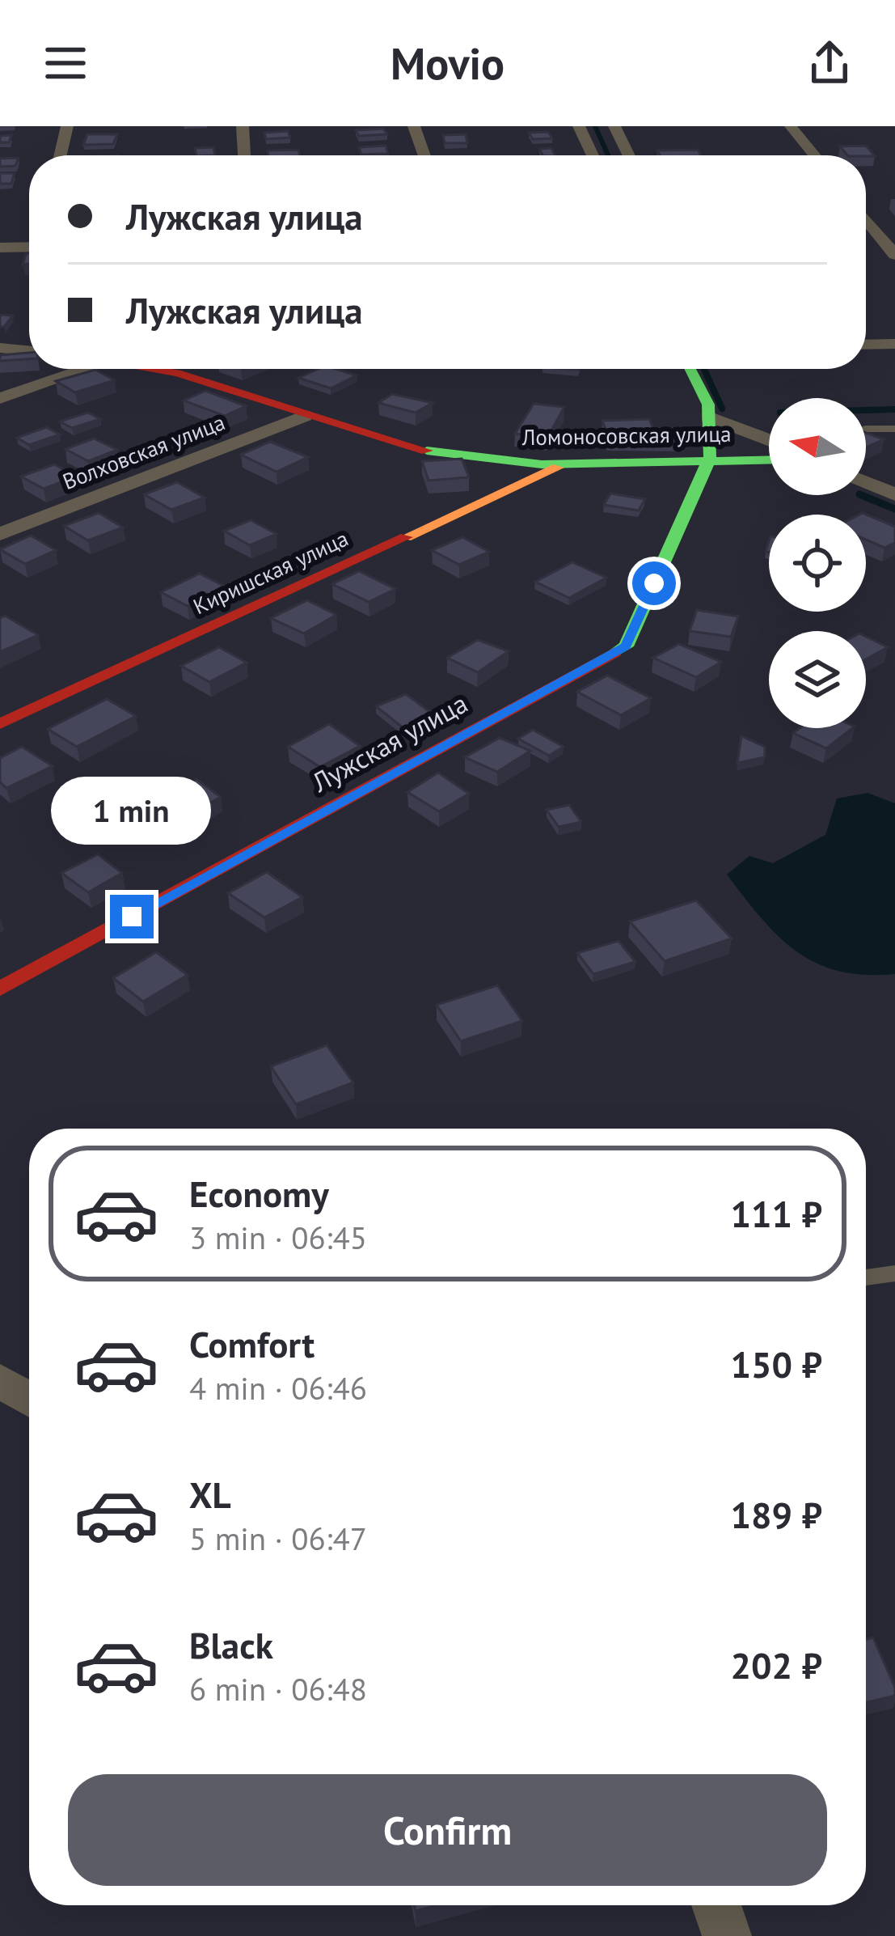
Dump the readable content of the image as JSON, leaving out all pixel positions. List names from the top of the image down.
{
  "streets": {
    "street": [
      "Ломоносовская улица",
      "Волховская улица",
      "Киришская улица",
      "Лужская улица"
    ]
  },
  "crossings": [
    ["Ломоносовская улица", "Волховская улица"],
    ["Ломоносовская улица", "Киришская улица"],
    ["Ломоносовская улица", "Лужская улица"]
  ],
  "north": "left",
  "page": {
    "header": "Movio",
    "banner": ["Лужская улица", "Лужская улица"],
    "bubble": "1 min",
    "list": [
      {
        "name": "Economy",
        "note": "3 min · 06:45",
        "value": "111 ₽"
      },
      {
        "name": "Comfort",
        "note": "4 min · 06:46",
        "value": "150 ₽"
      },
      {
        "name": "XL",
        "note": "5 min · 06:47",
        "value": "189 ₽"
      },
      {
        "name": "Black",
        "note": "6 min · 06:48",
        "value": "202 ₽"
      }
    ],
    "buttons": "Confirm"
  }
}
